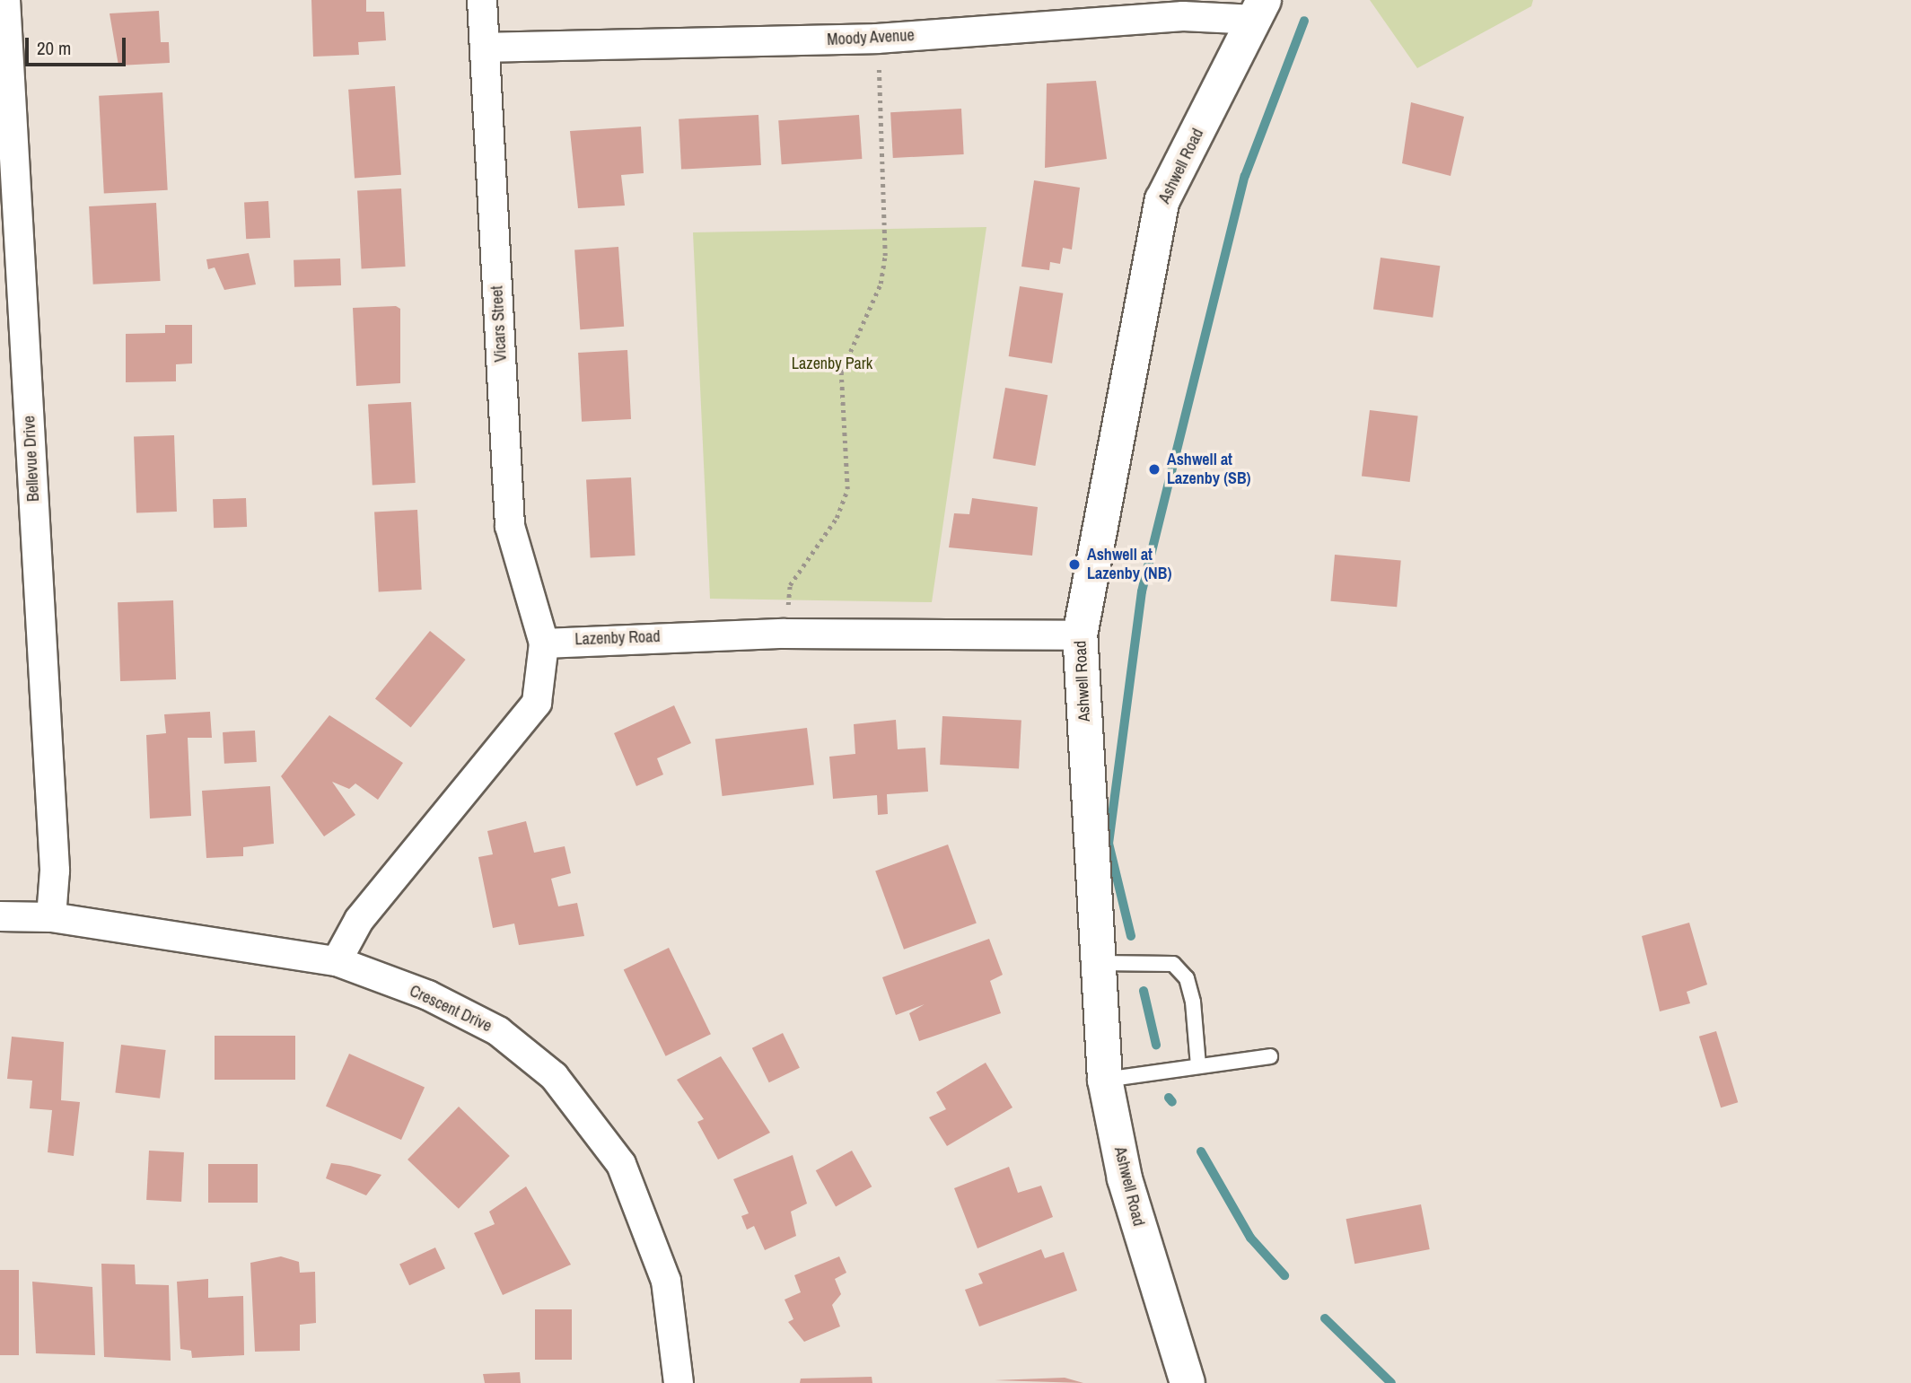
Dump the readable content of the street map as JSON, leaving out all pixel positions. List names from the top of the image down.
{
  "streets": {
    "street": [
      "Moody Avenue",
      "Ashwell Road",
      "Vicars Street",
      "Bellevue Drive",
      "Lazenby Road",
      "Crescent Drive"
    ]
  },
  "crossings": [
    ["Moody Avenue", "Ashwell Road"],
    ["Moody Avenue", "Vicars Street"],
    ["Ashwell Road", "Lazenby Road"],
    ["Vicars Street", "Lazenby Road"],
    ["Bellevue Drive", "Crescent Drive"]
  ],
  "parks": ["Lazenby Park"],
  "places": ["Ashwell at Lazenby (SB)", "Ashwell at Lazenby (NB)"],
  "scale_bar": "20 m"
}
